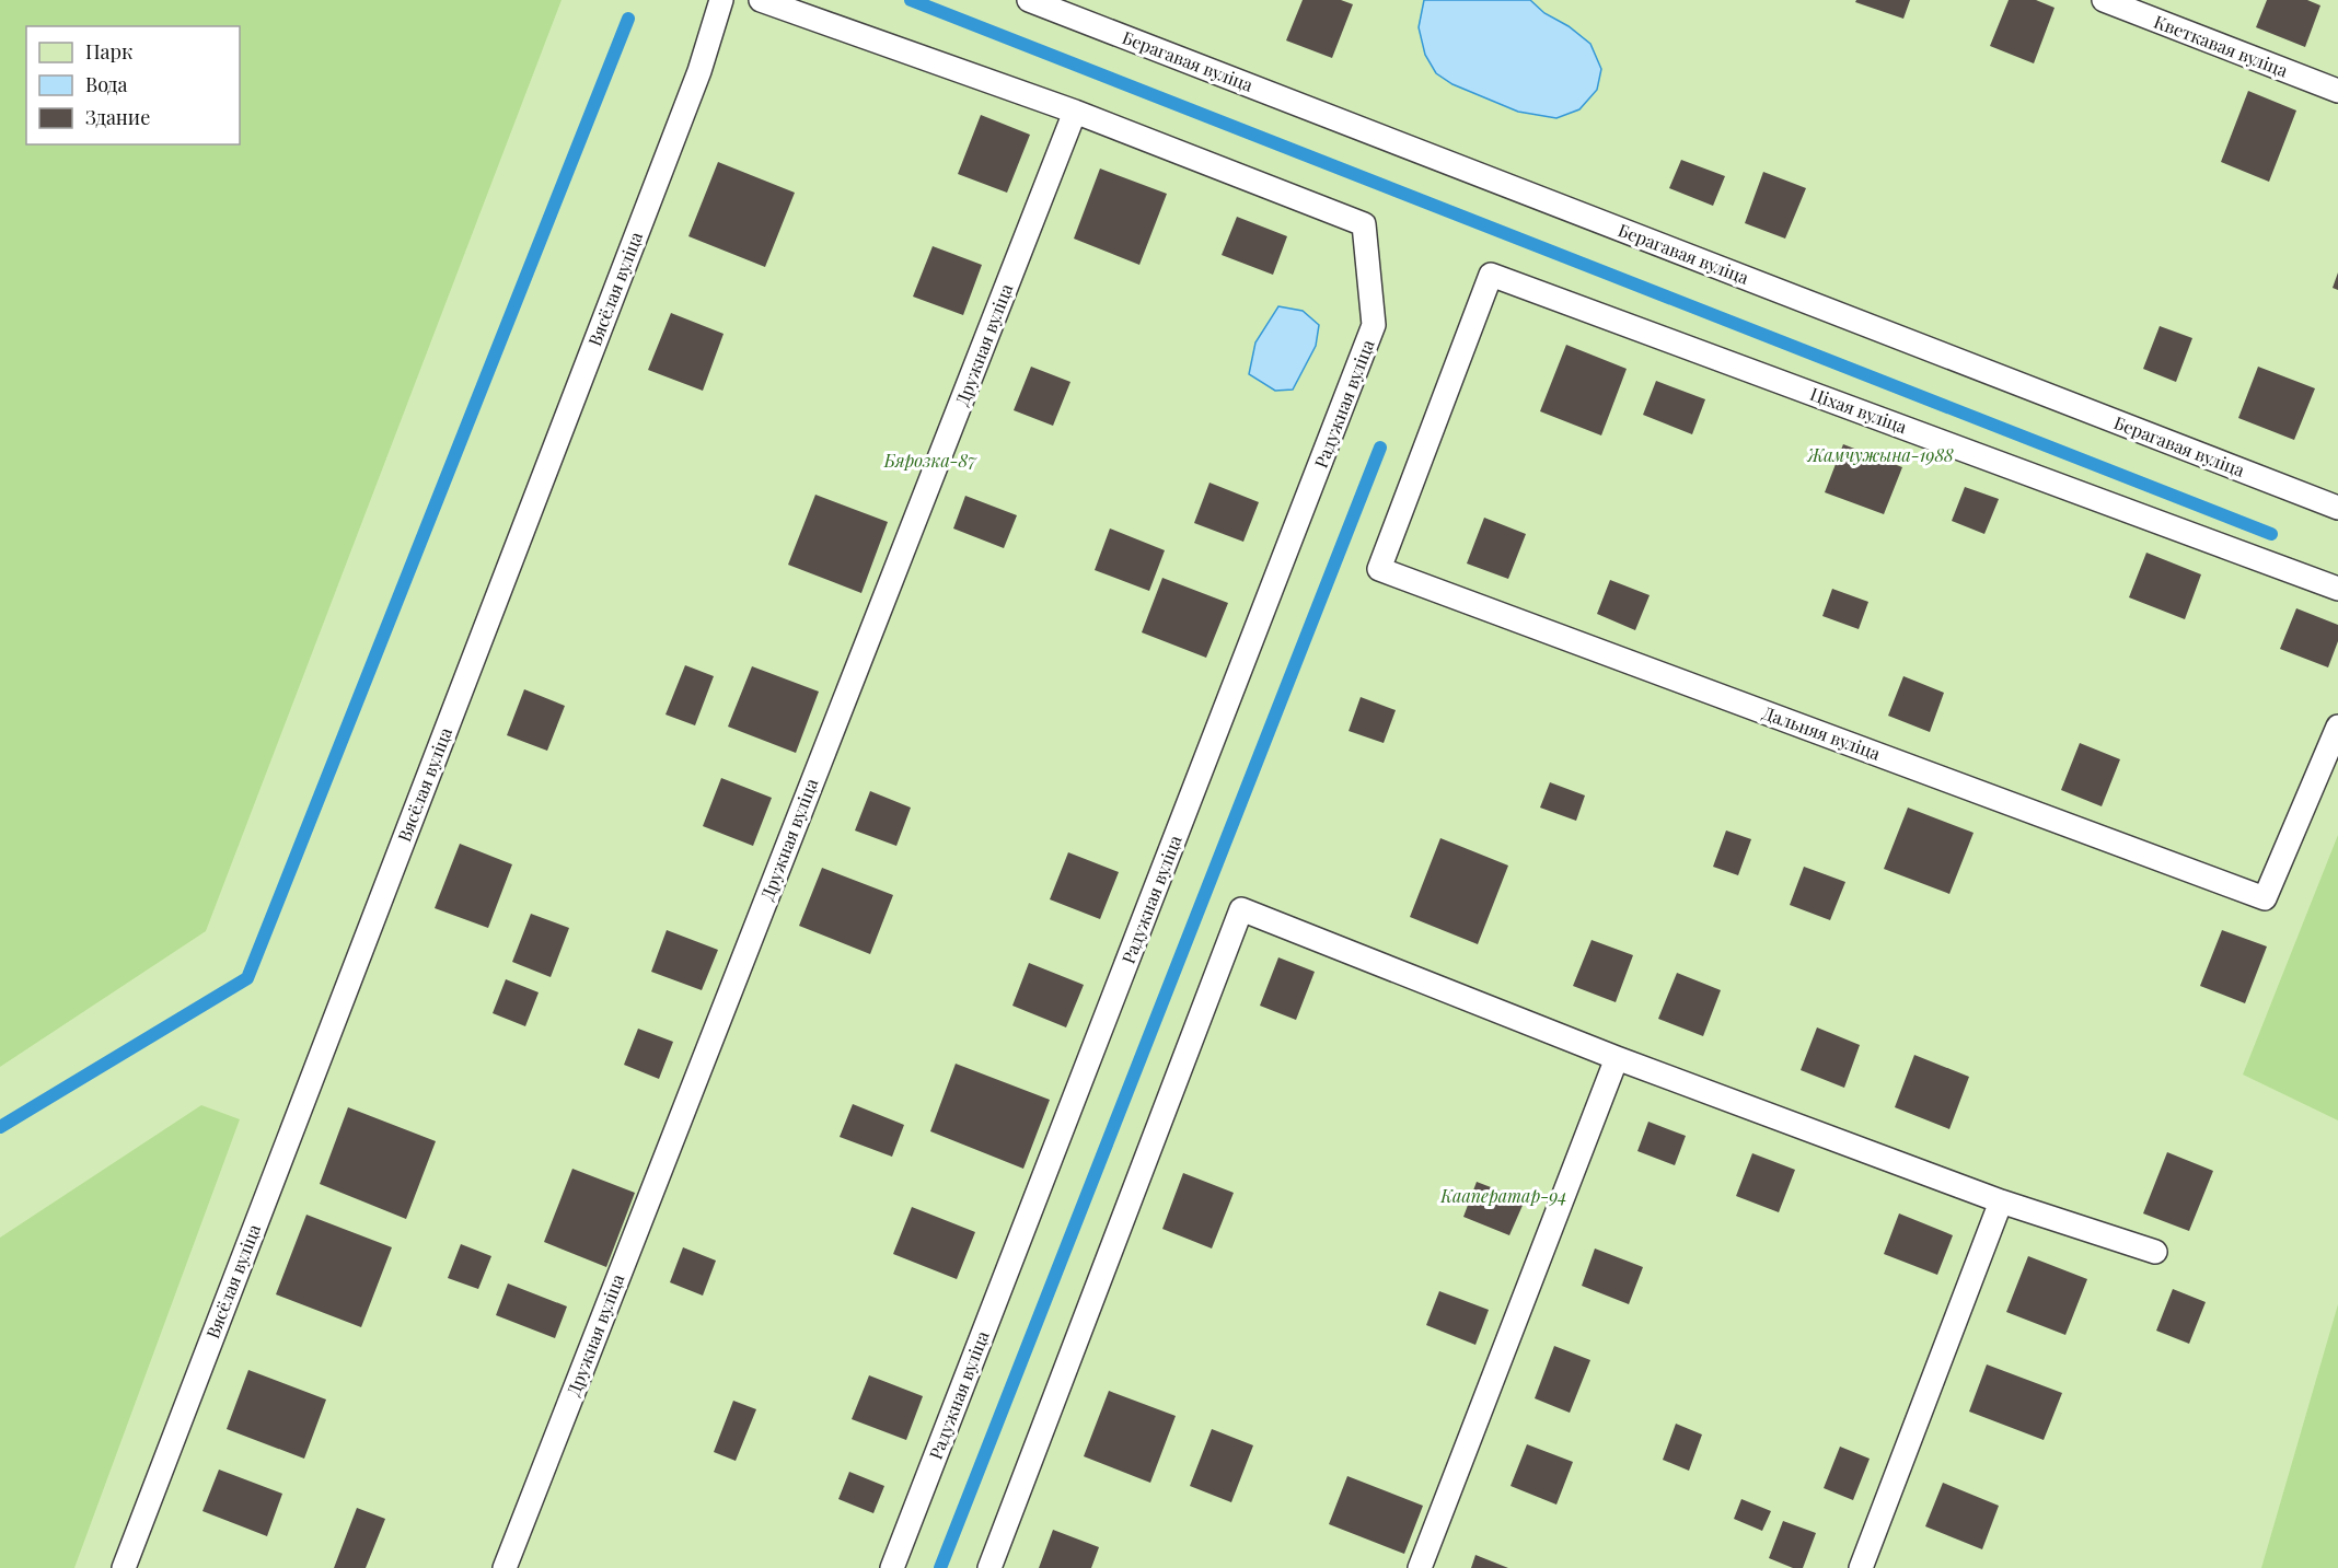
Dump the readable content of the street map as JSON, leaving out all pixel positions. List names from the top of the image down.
{
  "streets": {
    "lane": [
      "Кветкавая вуліца",
      "Берагавая вуліца",
      "Вясёлая вуліца",
      "Дружная вуліца",
      "Радужная вуліца",
      "Ціхая вуліца",
      "Дальняя вуліца"
    ]
  },
  "crossings": [
    ["Дружная вуліца", "Радужная вуліца"],
    ["Ціхая вуліца", "Дальняя вуліца"]
  ],
  "parks": ["Жамчужына-1988", "Бярозка-87", "Кааператар-94"],
  "legend": ["Парк", "Вода", "Здание"]
}
